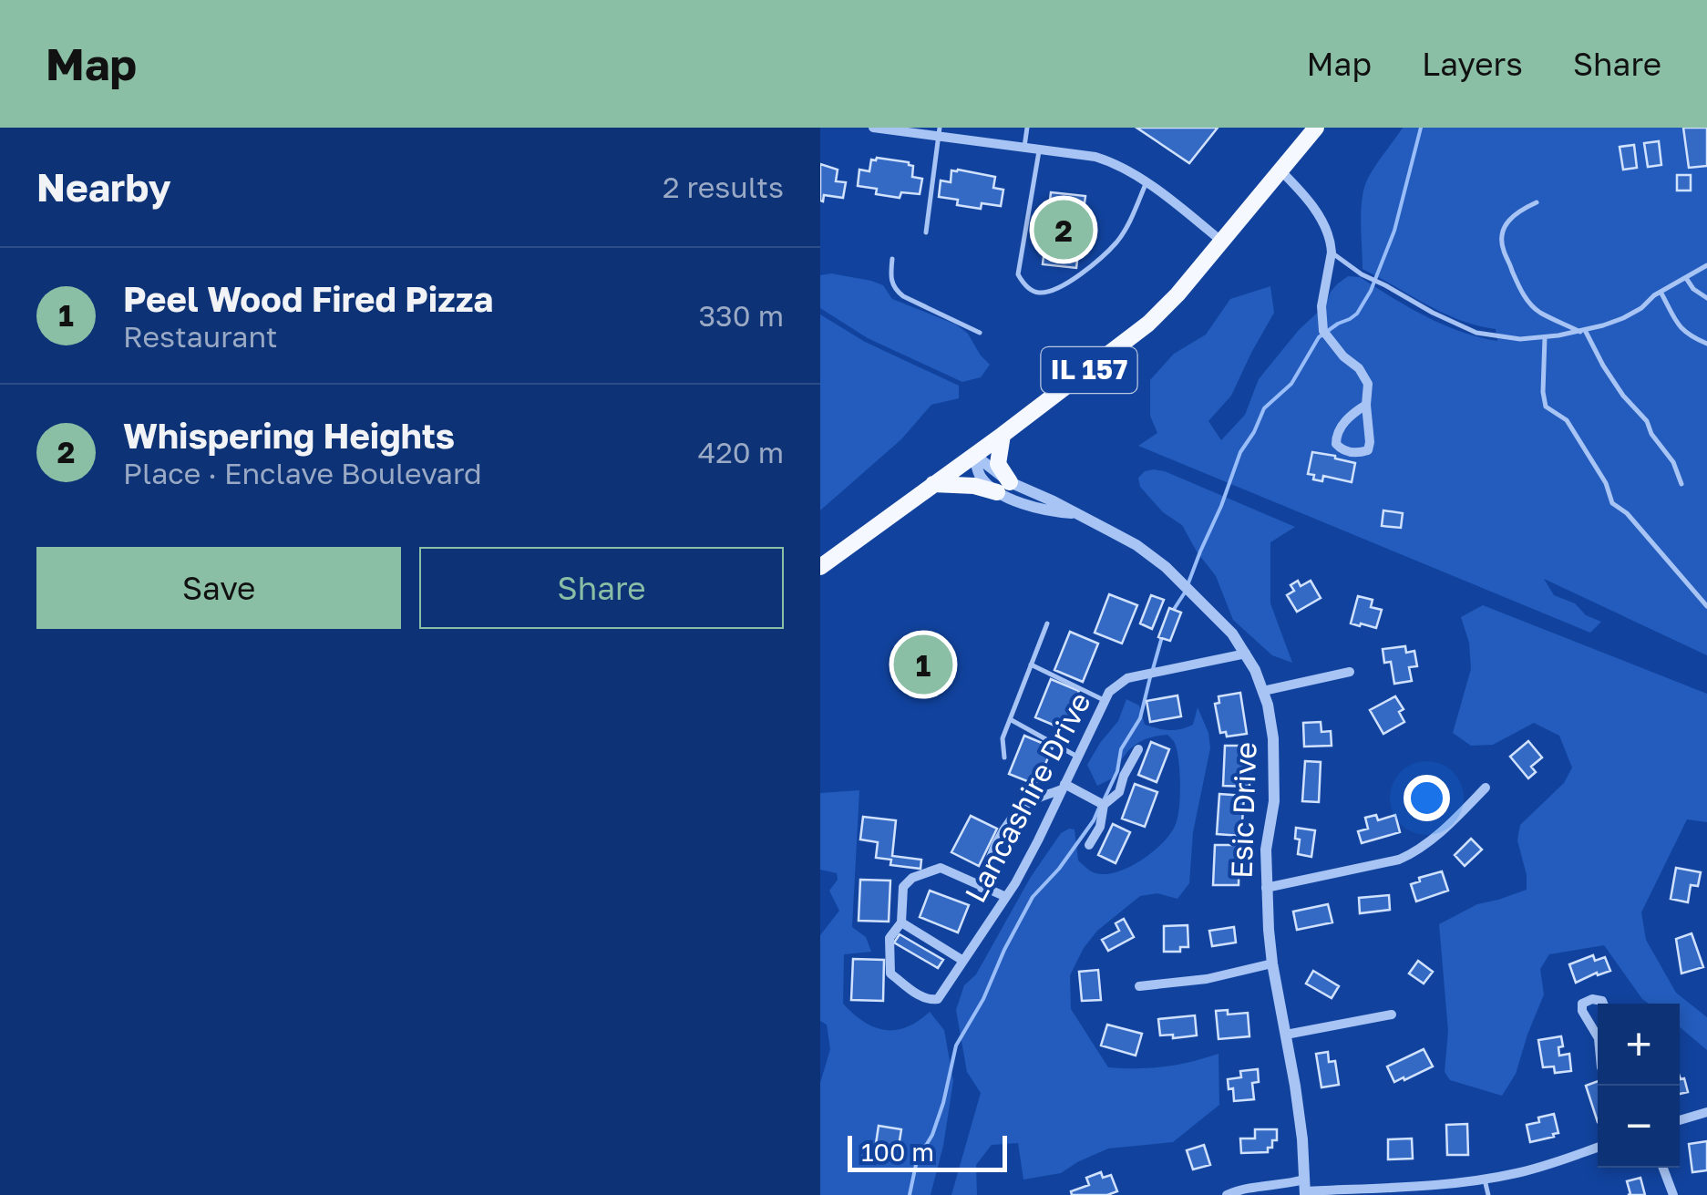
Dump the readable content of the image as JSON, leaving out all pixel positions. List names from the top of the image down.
{
  "streets": {
    "main road": ["IL 157"],
    "street": ["Lancashire Drive", "Esic Drive"]
  },
  "crossings": [
    ["IL 157", "Esic Drive"],
    ["Lancashire Drive", "Esic Drive"]
  ],
  "scale_bar": "100 m",
  "page": {
    "header": "Map",
    "nav": ["Map", "Layers", "Share"],
    "heading": ["Nearby", "2 results"],
    "pins": ["2", "1"],
    "list": [
      {
        "mark": "1",
        "name": "Peel Wood Fired Pizza",
        "note": "Restaurant",
        "value": "330 m"
      },
      {
        "mark": "2",
        "name": "Whispering Heights",
        "note": "Place · Enclave Boulevard",
        "value": "420 m"
      }
    ],
    "buttons": ["Save", "Share"],
    "map_buttons": ["+", "−"],
    "scale": "100 m"
  }
}
